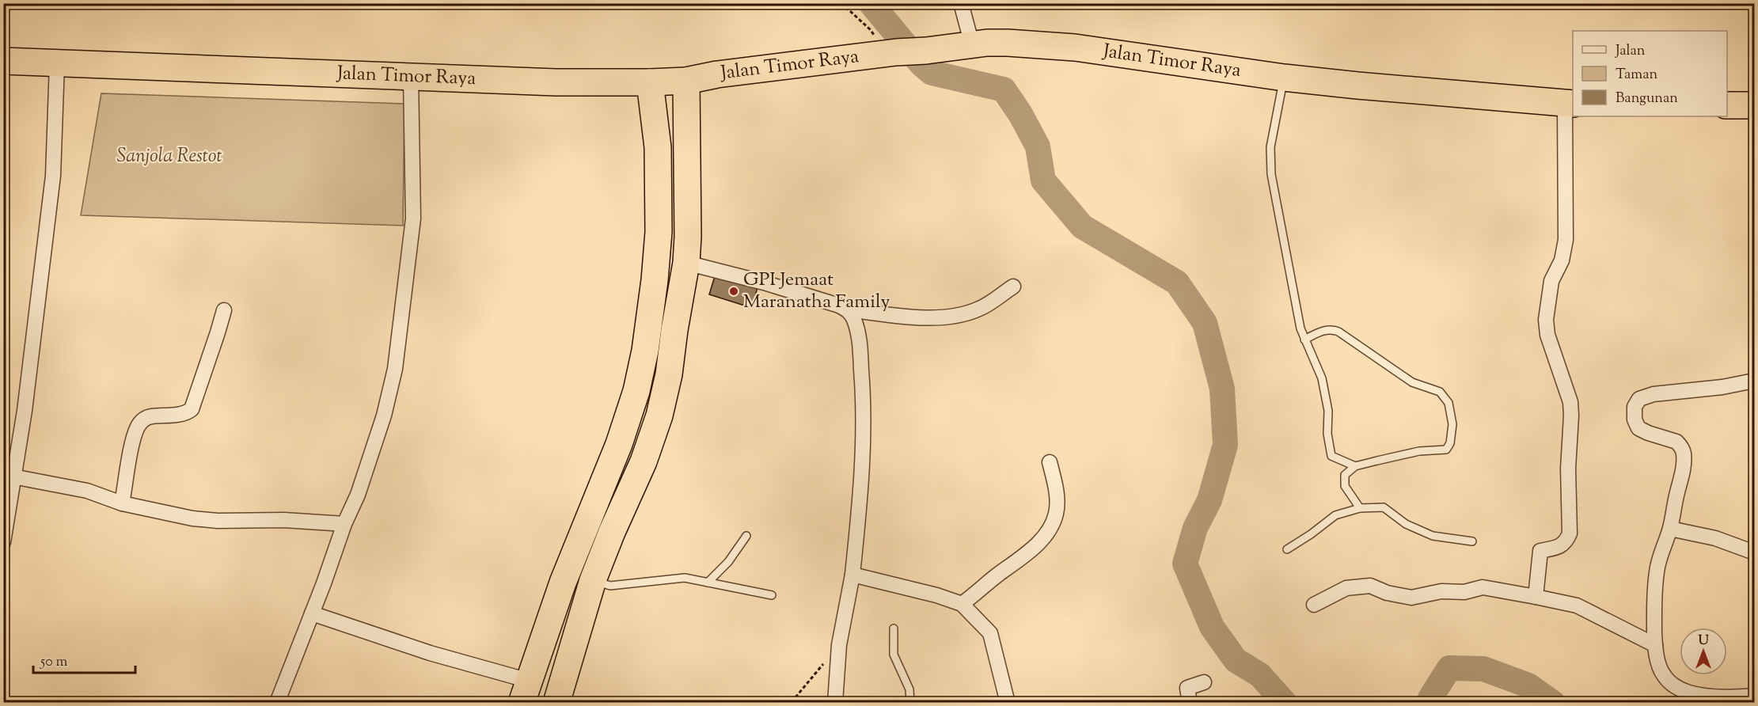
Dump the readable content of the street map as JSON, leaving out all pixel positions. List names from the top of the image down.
{
  "streets": {
    "highway": ["Jalan Timor Raya"]
  },
  "parks": ["Sanjola Restot"],
  "places": ["GPI Jemaat Maranatha Family"],
  "legend": ["Jalan", "Taman", "Bangunan"],
  "scale_bar": "50 m",
  "north": "top"
}
